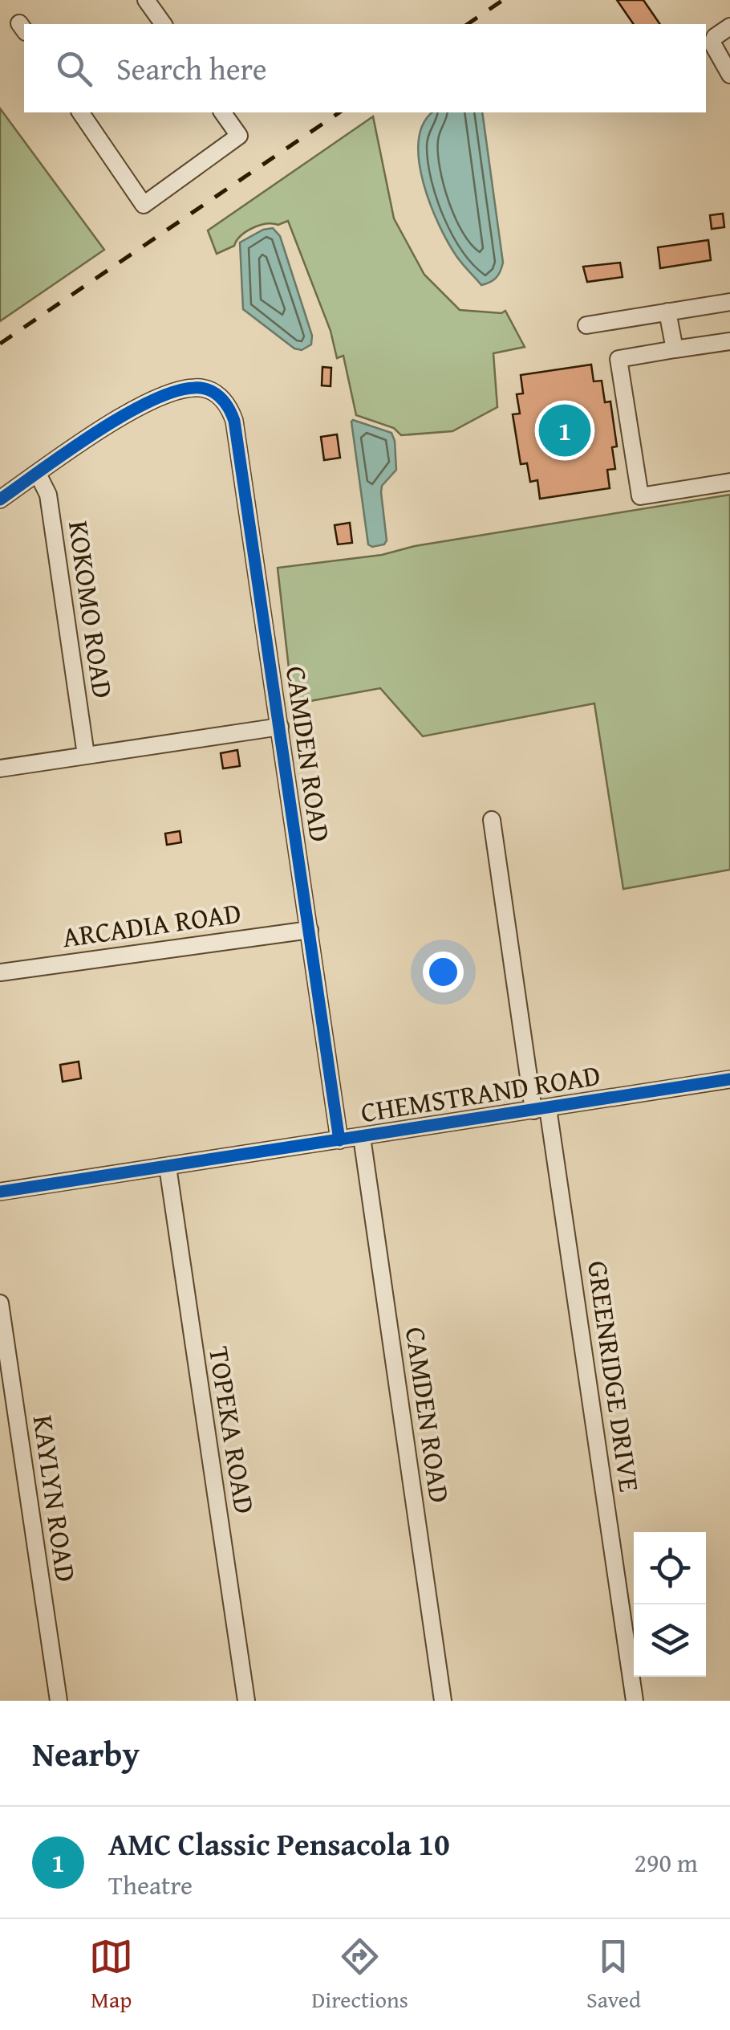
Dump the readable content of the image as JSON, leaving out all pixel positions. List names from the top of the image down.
{
  "streets": {
    "street": [
      "KOKOMO ROAD",
      "CAMDEN ROAD",
      "ARCADIA ROAD",
      "CHEMSTRAND ROAD",
      "GREENRIDGE DRIVE",
      "TOPEKA ROAD",
      "KAYLYN ROAD"
    ]
  },
  "crossings": [
    ["KOKOMO ROAD", "CAMDEN ROAD"],
    ["CAMDEN ROAD", "ARCADIA ROAD"],
    ["CAMDEN ROAD", "CHEMSTRAND ROAD"],
    ["CHEMSTRAND ROAD", "GREENRIDGE DRIVE"],
    ["CHEMSTRAND ROAD", "TOPEKA ROAD"]
  ],
  "page": {
    "search": "Search here",
    "pins": "1",
    "heading": "Nearby",
    "list": [
      {
        "mark": "1",
        "name": "AMC Classic Pensacola 10",
        "note": "Theatre",
        "value": "290 m"
      }
    ],
    "nav": ["Map", "Directions", "Saved"]
  }
}
